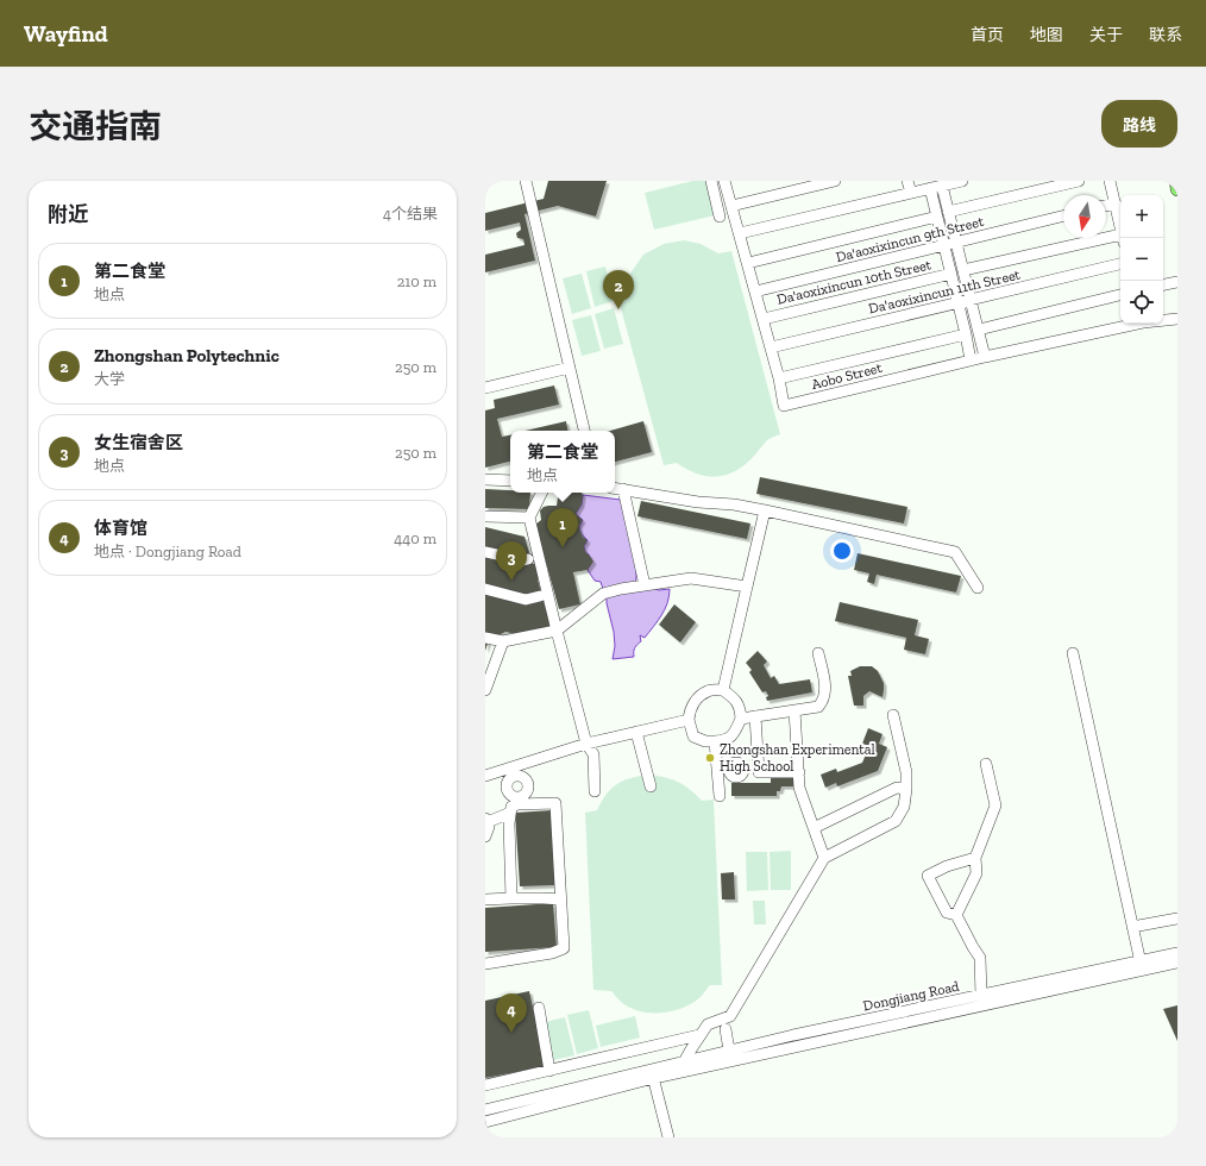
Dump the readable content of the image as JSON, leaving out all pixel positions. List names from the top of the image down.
{
  "streets": {
    "street": [
      "Da'aoxixincun 9th Street",
      "Da'aoxixincun 10th Street",
      "Da'aoxixincun 11th Street",
      "Aobo Street",
      "Dongjiang Road"
    ]
  },
  "crossings": [
    ["Da'aoxixincun 9th Street", "Aobo Street"],
    ["Da'aoxixincun 10th Street", "Aobo Street"],
    ["Da'aoxixincun 11th Street", "Aobo Street"]
  ],
  "places": ["Zhongshan Experimental High School"],
  "north": "bottom",
  "page": {
    "header": "Wayfind",
    "nav": [
      "首页",
      "地图",
      "关于",
      "联系"
    ],
    "title": "交通指南",
    "buttons": "路线",
    "heading": ["附近", "4个结果"],
    "map_buttons": ["+", "−"],
    "list": [
      {
        "mark": "1",
        "name": "第二食堂",
        "note": "地点",
        "value": "210 m"
      },
      {
        "mark": "2",
        "name": "Zhongshan Polytechnic",
        "note": "大学",
        "value": "250 m"
      },
      {
        "mark": "3",
        "name": "女生宿舍区",
        "note": "地点",
        "value": "250 m"
      },
      {
        "mark": "4",
        "name": "体育馆",
        "note": "地点 · Dongjiang Road",
        "value": "440 m"
      }
    ],
    "pins": [
      "2",
      "1",
      "3",
      "4"
    ],
    "popup": ["第二食堂", "地点"]
  }
}
